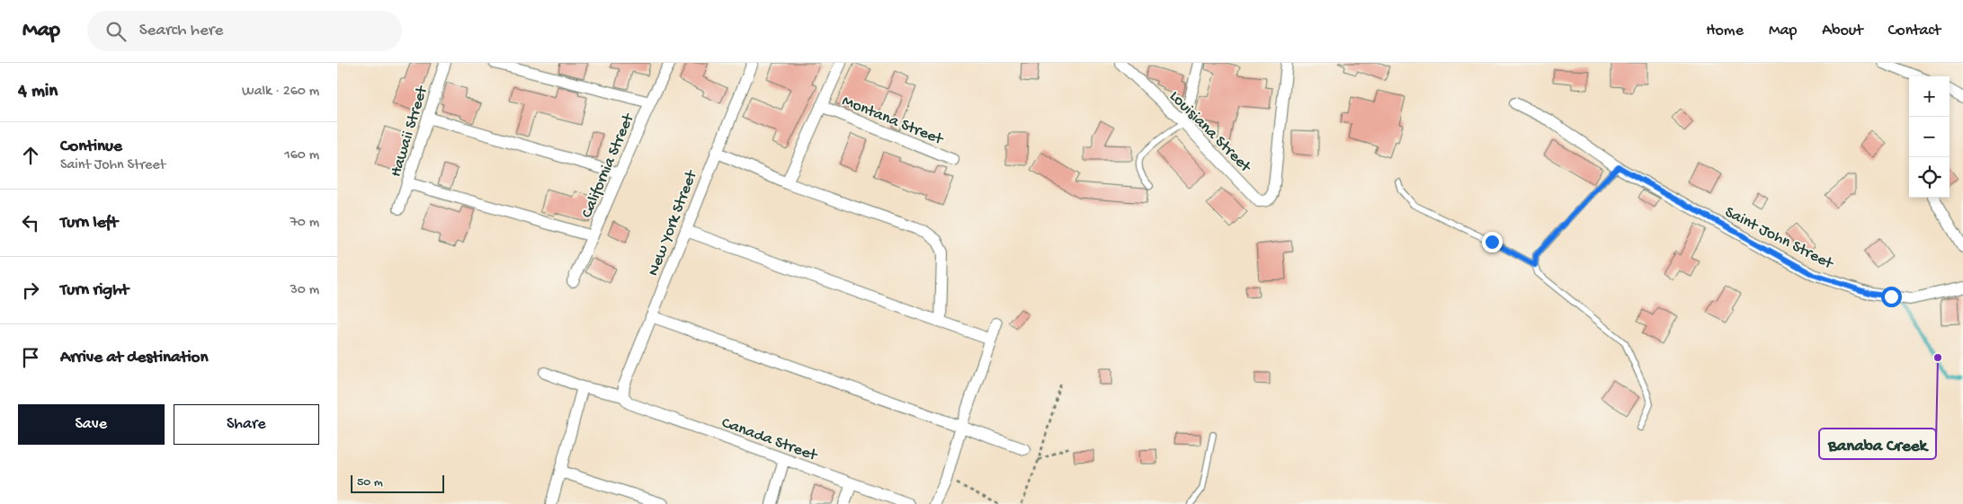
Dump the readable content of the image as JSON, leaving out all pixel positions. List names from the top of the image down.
{
  "streets": {
    "street": [
      "Montana Street",
      "Louisiana Street",
      "Hawaii Street",
      "California Street",
      "New York Street",
      "Saint John Street",
      "Canada Street"
    ]
  },
  "crossings": [
    ["New York Street", "Canada Street"]
  ],
  "places": ["Banaba Creek"],
  "scale_bar": "50 m",
  "page": {
    "header": "Map",
    "search": "Search here",
    "nav": [
      "Home",
      "Map",
      "About",
      "Contact"
    ],
    "heading": ["4 min", "Walk · 260 m"],
    "map_buttons": ["+", "−"],
    "list": [
      ["Continue", "Saint John Street", "160 m"],
      ["Turn left", "70 m"],
      ["Turn right", "30 m"],
      "Arrive at destination"
    ],
    "buttons": ["Save", "Share"],
    "scale": "50 m"
  }
}
